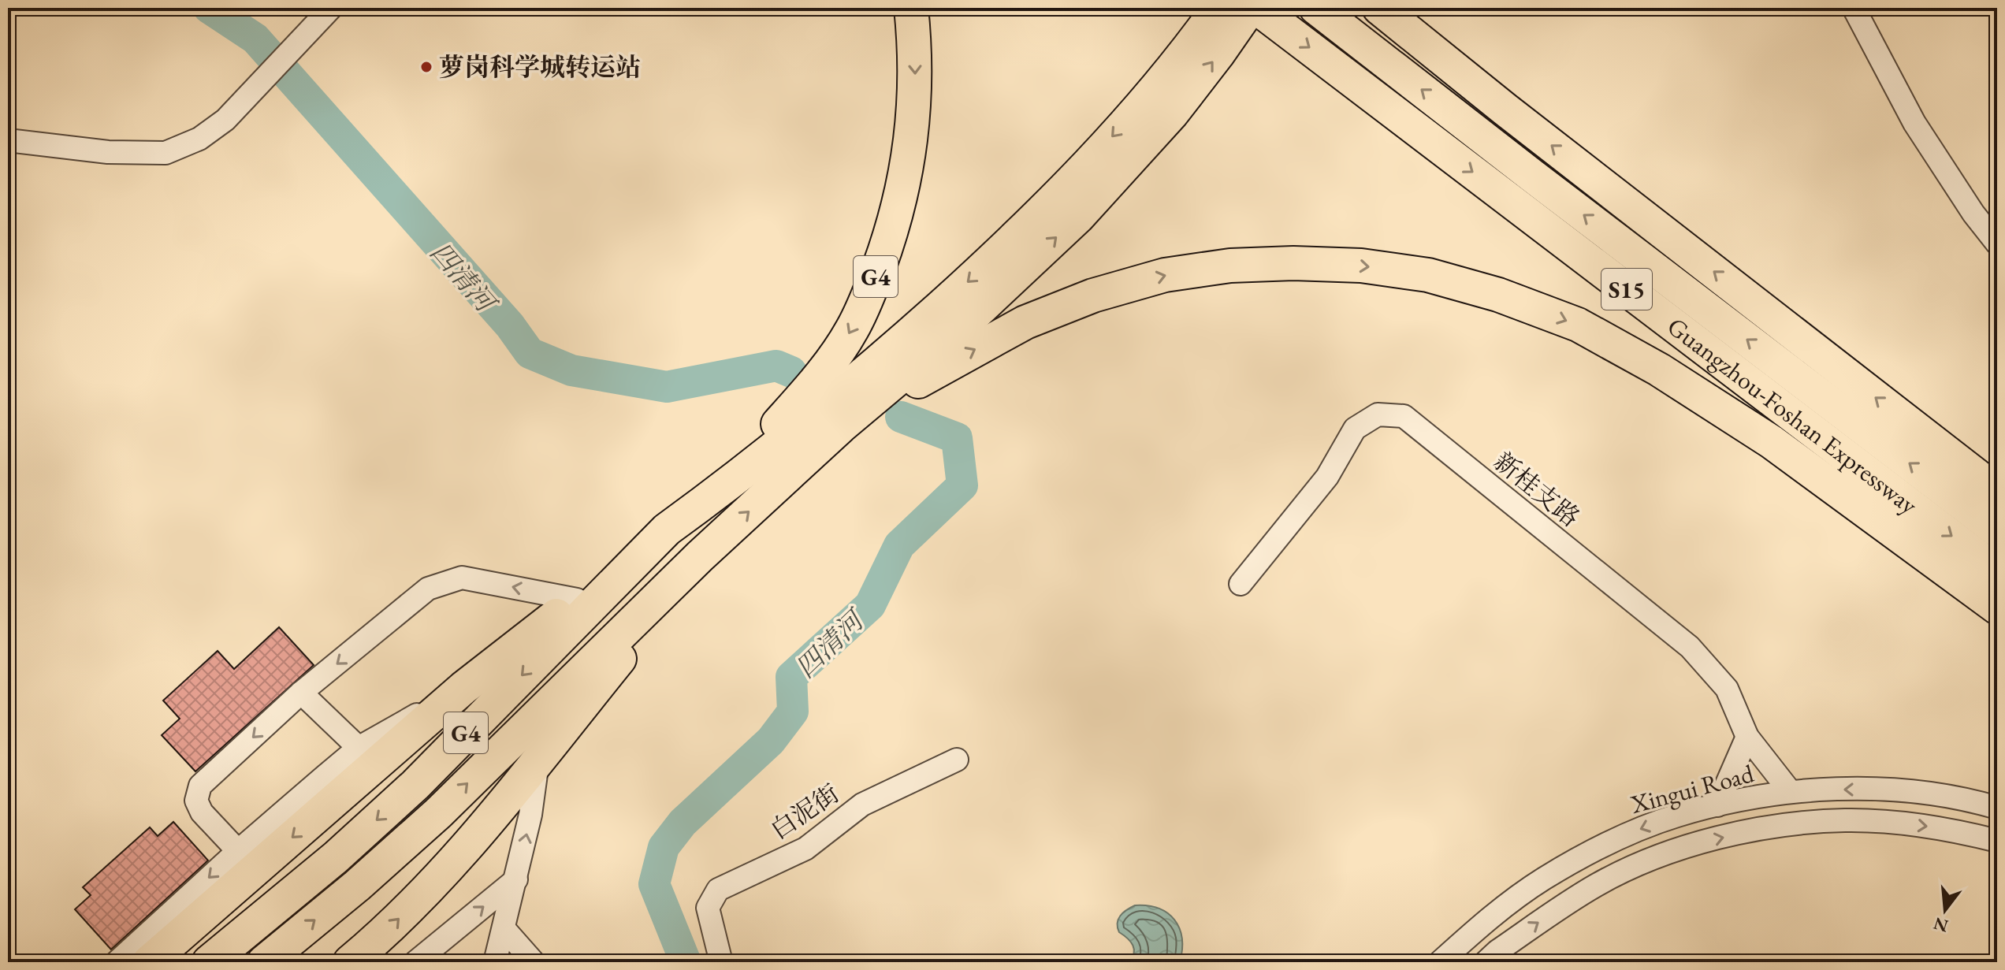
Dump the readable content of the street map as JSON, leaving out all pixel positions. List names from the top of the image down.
{
  "streets": {
    "highway": ["G4", "S15", "Guangzhou-Foshan Expressway"],
    "street": ["新桂支路", "Xingui Road", "白泥街"]
  },
  "crossings": [
    ["新桂支路", "Xingui Road"]
  ],
  "water": ["四清河"],
  "places": ["萝岗科学城转运站"],
  "north": "bottom"
}
